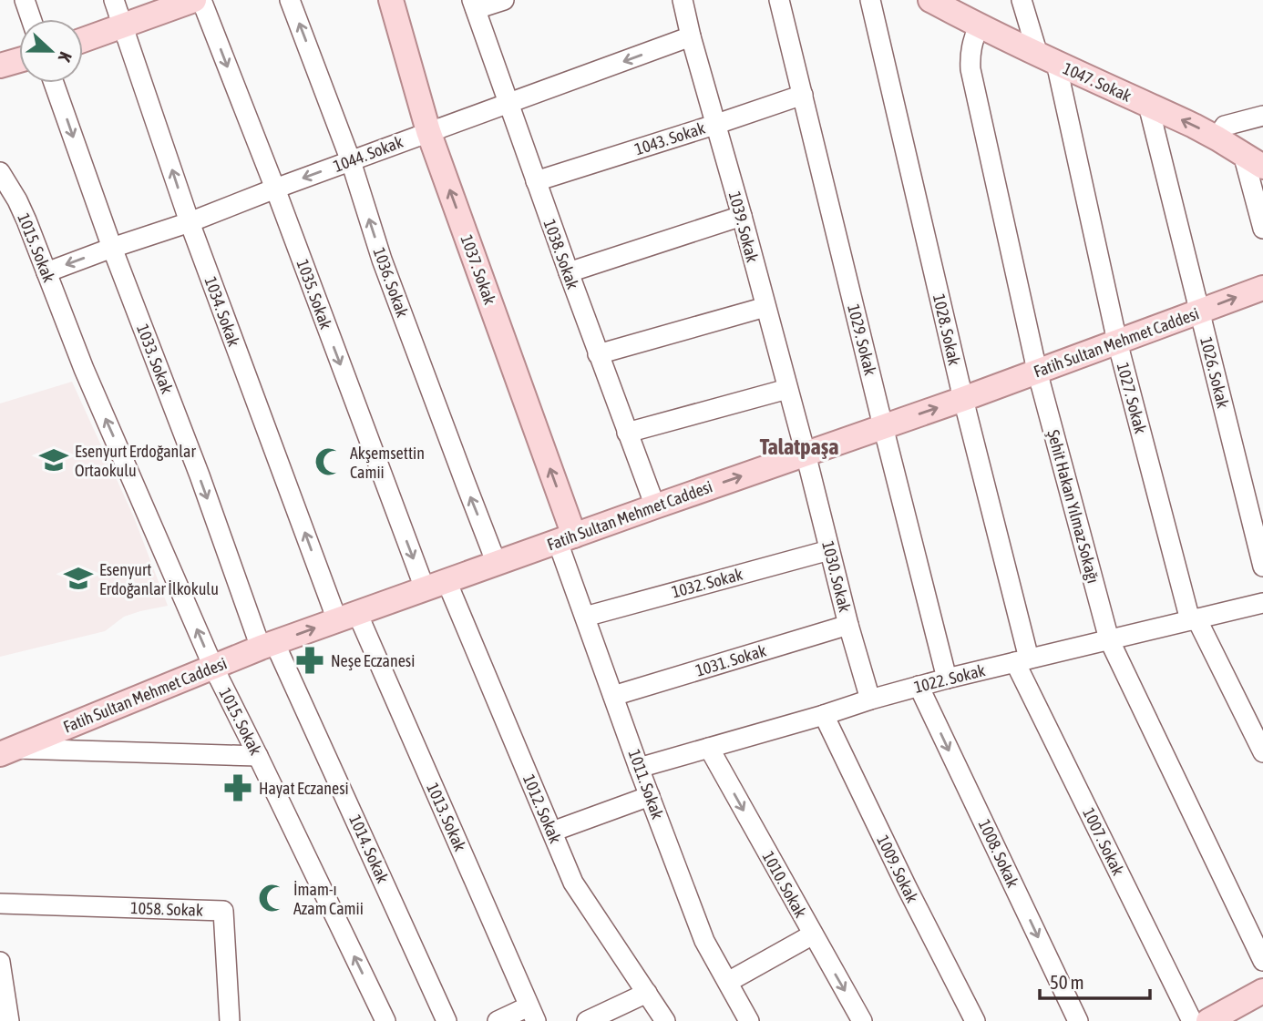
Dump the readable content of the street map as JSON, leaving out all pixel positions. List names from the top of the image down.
{
  "streets": {
    "main road": ["1047. Sokak", "1037. Sokak", "Fatih Sultan Mehmet Caddesi"],
    "street": [
      "1043. Sokak",
      "1044. Sokak",
      "1039. Sokak",
      "1015. Sokak",
      "1038. Sokak",
      "1036. Sokak",
      "1035. Sokak",
      "1034. Sokak",
      "1028. Sokak",
      "1029. Sokak",
      "1033. Sokak",
      "1026. Sokak",
      "1027. Sokak",
      "Şehit Hakan Yılmaz Sokağı",
      "1030. Sokak",
      "1032. Sokak",
      "1031. Sokak",
      "1022. Sokak",
      "1011. Sokak",
      "1012. Sokak",
      "1013. Sokak",
      "1007. Sokak",
      "1014. Sokak",
      "1008. Sokak",
      "1009. Sokak",
      "1010. Sokak",
      "1058. Sokak"
    ]
  },
  "crossings": [
    ["1047. Sokak", "1026. Sokak"],
    ["1047. Sokak", "1027. Sokak"],
    ["1047. Sokak", "Şehit Hakan Yılmaz Sokağı"],
    ["1043. Sokak", "1039. Sokak"],
    ["1043. Sokak", "1038. Sokak"],
    ["1043. Sokak", "1029. Sokak"],
    ["1044. Sokak", "1039. Sokak"],
    ["1044. Sokak", "1015. Sokak"],
    ["1044. Sokak", "1038. Sokak"],
    ["1044. Sokak", "1037. Sokak"],
    ["1044. Sokak", "1036. Sokak"],
    ["1044. Sokak", "1035. Sokak"],
    ["1044. Sokak", "1034. Sokak"],
    ["1044. Sokak", "1033. Sokak"],
    ["1039. Sokak", "Fatih Sultan Mehmet Caddesi"],
    ["1039. Sokak", "1030. Sokak"],
    ["1015. Sokak", "Fatih Sultan Mehmet Caddesi"],
    ["1038. Sokak", "Fatih Sultan Mehmet Caddesi"],
    ["1037. Sokak", "Fatih Sultan Mehmet Caddesi"],
    ["1037. Sokak", "1011. Sokak"],
    ["1036. Sokak", "Fatih Sultan Mehmet Caddesi"],
    ["1035. Sokak", "Fatih Sultan Mehmet Caddesi"],
    ["1035. Sokak", "1012. Sokak"],
    ["1034. Sokak", "Fatih Sultan Mehmet Caddesi"],
    ["1034. Sokak", "1013. Sokak"],
    ["1028. Sokak", "Fatih Sultan Mehmet Caddesi"],
    ["1028. Sokak", "1022. Sokak"],
    ["1028. Sokak", "1007. Sokak"],
    ["1029. Sokak", "Fatih Sultan Mehmet Caddesi"],
    ["1029. Sokak", "1022. Sokak"],
    ["Fatih Sultan Mehmet Caddesi", "1033. Sokak"],
    ["Fatih Sultan Mehmet Caddesi", "1026. Sokak"],
    ["Fatih Sultan Mehmet Caddesi", "1027. Sokak"],
    ["Fatih Sultan Mehmet Caddesi", "Şehit Hakan Yılmaz Sokağı"],
    ["Fatih Sultan Mehmet Caddesi", "1030. Sokak"],
    ["Fatih Sultan Mehmet Caddesi", "1011. Sokak"],
    ["Fatih Sultan Mehmet Caddesi", "1012. Sokak"],
    ["Fatih Sultan Mehmet Caddesi", "1013. Sokak"],
    ["Fatih Sultan Mehmet Caddesi", "1014. Sokak"],
    ["1033. Sokak", "1014. Sokak"],
    ["1027. Sokak", "1022. Sokak"],
    ["Şehit Hakan Yılmaz Sokağı", "1022. Sokak"],
    ["1030. Sokak", "1032. Sokak"],
    ["1030. Sokak", "1031. Sokak"],
    ["1030. Sokak", "1022. Sokak"],
    ["1032. Sokak", "1011. Sokak"],
    ["1031. Sokak", "1011. Sokak"],
    ["1022. Sokak", "1011. Sokak"],
    ["1022. Sokak", "1007. Sokak"],
    ["1022. Sokak", "1008. Sokak"],
    ["1022. Sokak", "1009. Sokak"],
    ["1022. Sokak", "1010. Sokak"]
  ],
  "one_way": [
    "1044. Sokak",
    "1015. Sokak",
    "1037. Sokak",
    "1036. Sokak",
    "1035. Sokak",
    "1034. Sokak",
    "1033. Sokak",
    "1008. Sokak",
    "1010. Sokak"
  ],
  "districts": ["Talatpaşa"],
  "places": {
    "school or university": ["Esenyurt Erdoğanlar Ortaokulu", "Esenyurt Erdoğanlar İlkokulu"],
    "mosque": ["Akşemsettin Camii", "İmam-ı Azam Camii"],
    "pharmacy": ["Neşe Eczanesi", "Hayat Eczanesi"]
  },
  "scale_bar": "50 m",
  "north": "right"
}
